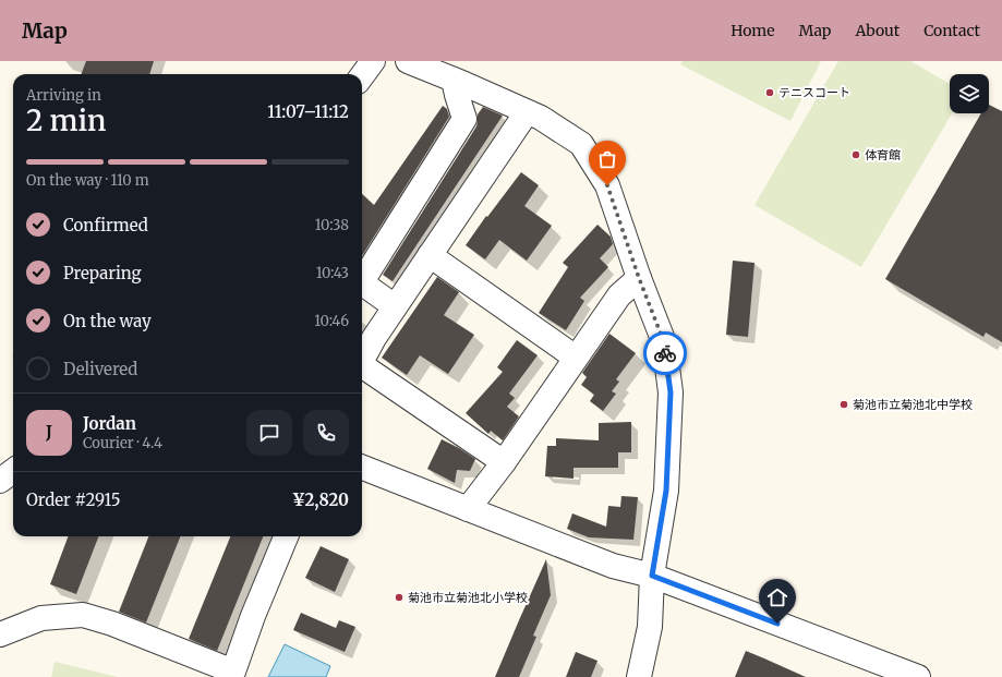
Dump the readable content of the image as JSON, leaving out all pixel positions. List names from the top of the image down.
{
  "places": [
    "テニスコート",
    "体育館",
    "菊池市立菊池北中学校",
    "菊池市立菊池北小学校"
  ],
  "page": {
    "header": "Map",
    "nav": [
      "Home",
      "Map",
      "About",
      "Contact"
    ],
    "heading": ["2 min", "Arriving in", "11:07–11:12"],
    "panel": [
      "Jordan",
      "Courier · 4.4",
      "Order #2915",
      "¥2,820"
    ],
    "bar": "On the way · 110 m",
    "list": [
      ["Confirmed", "10:38"],
      ["Preparing", "10:43"],
      ["On the way", "10:46"],
      "Delivered"
    ],
    "round": "J"
  }
}
